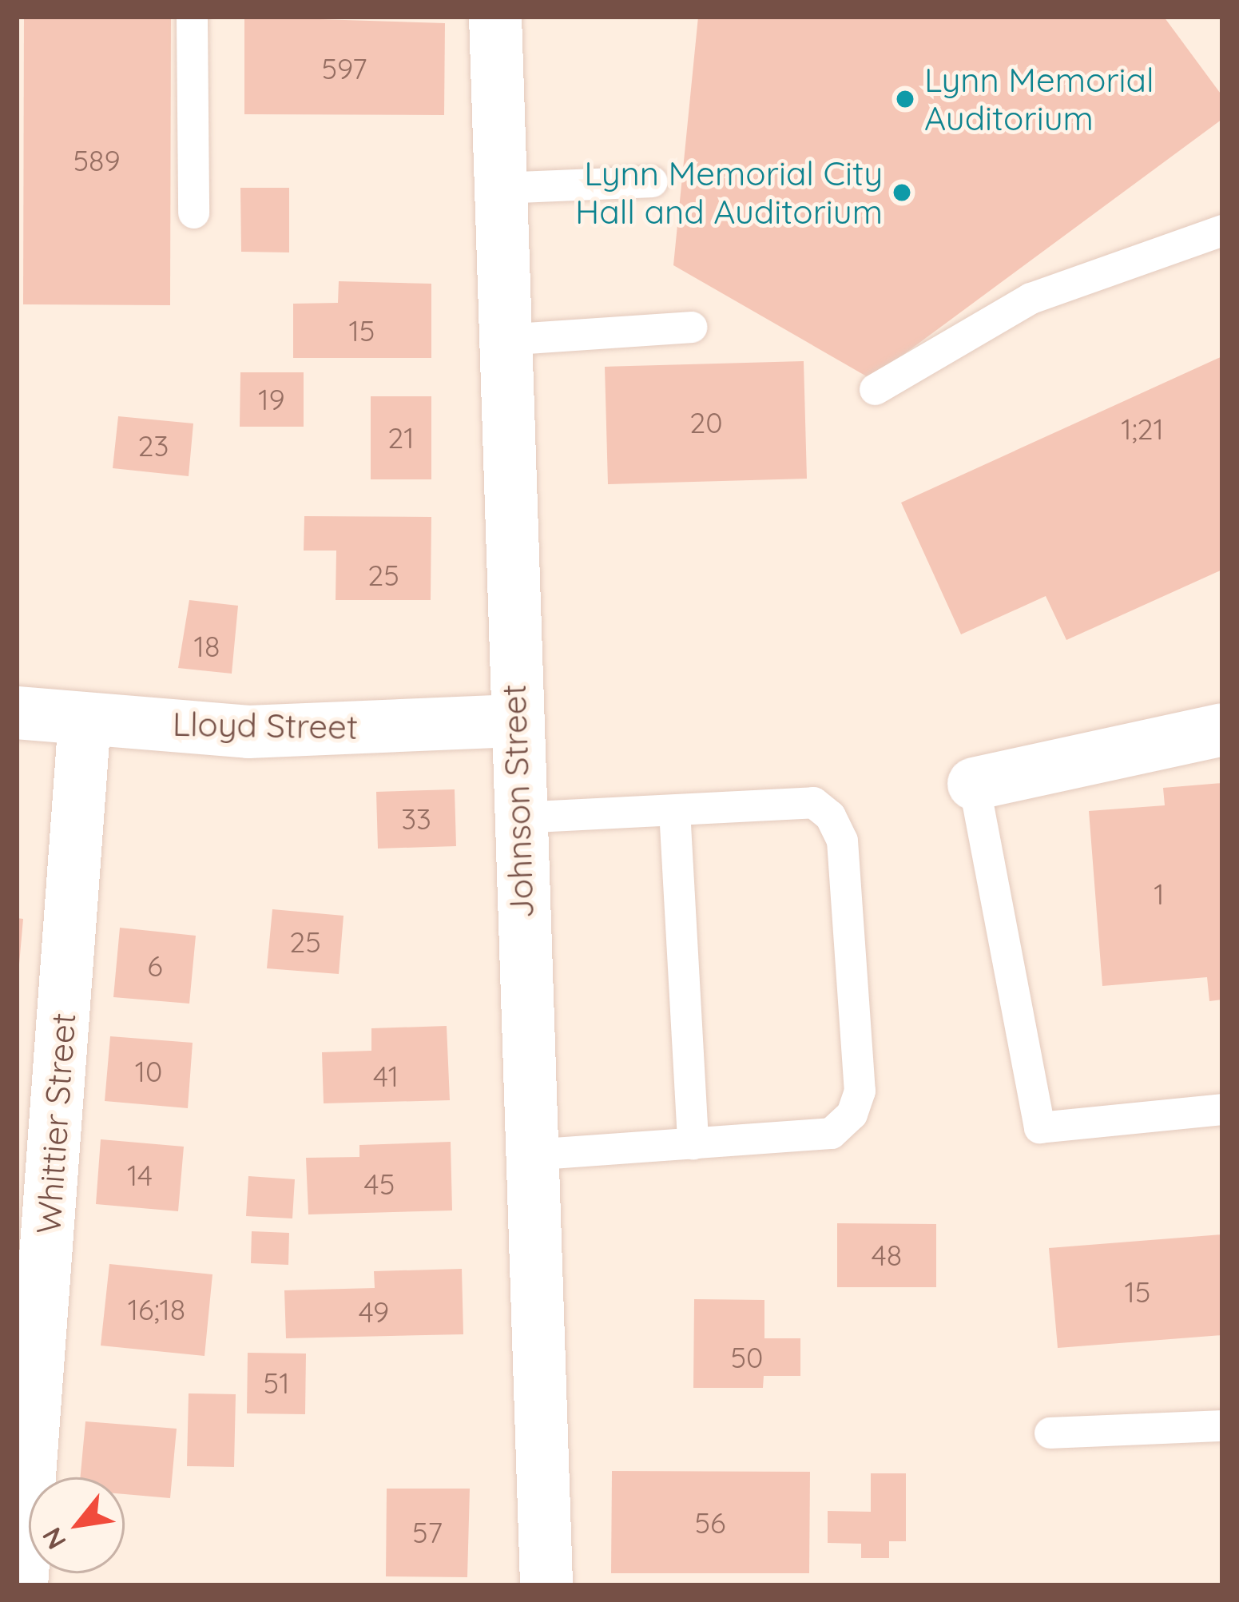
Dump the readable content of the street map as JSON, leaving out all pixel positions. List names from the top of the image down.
{
  "streets": {
    "street": ["Lloyd Street", "Johnson Street", "Whittier Street"]
  },
  "crossings": [
    ["Lloyd Street", "Johnson Street"],
    ["Lloyd Street", "Whittier Street"]
  ],
  "places": ["Lynn Memorial Auditorium", "Lynn Memorial City Hall and Auditorium"],
  "house_numbers": [
    "597",
    "589",
    "15",
    "19",
    "20",
    "1;21",
    "21",
    "23",
    "25",
    "18",
    "33",
    "1",
    "25",
    "6",
    "10",
    "41",
    "14",
    "45",
    "48",
    "15",
    "16;18",
    "49",
    "50",
    "51",
    "56",
    "57"
  ],
  "north": "bottom left"
}
